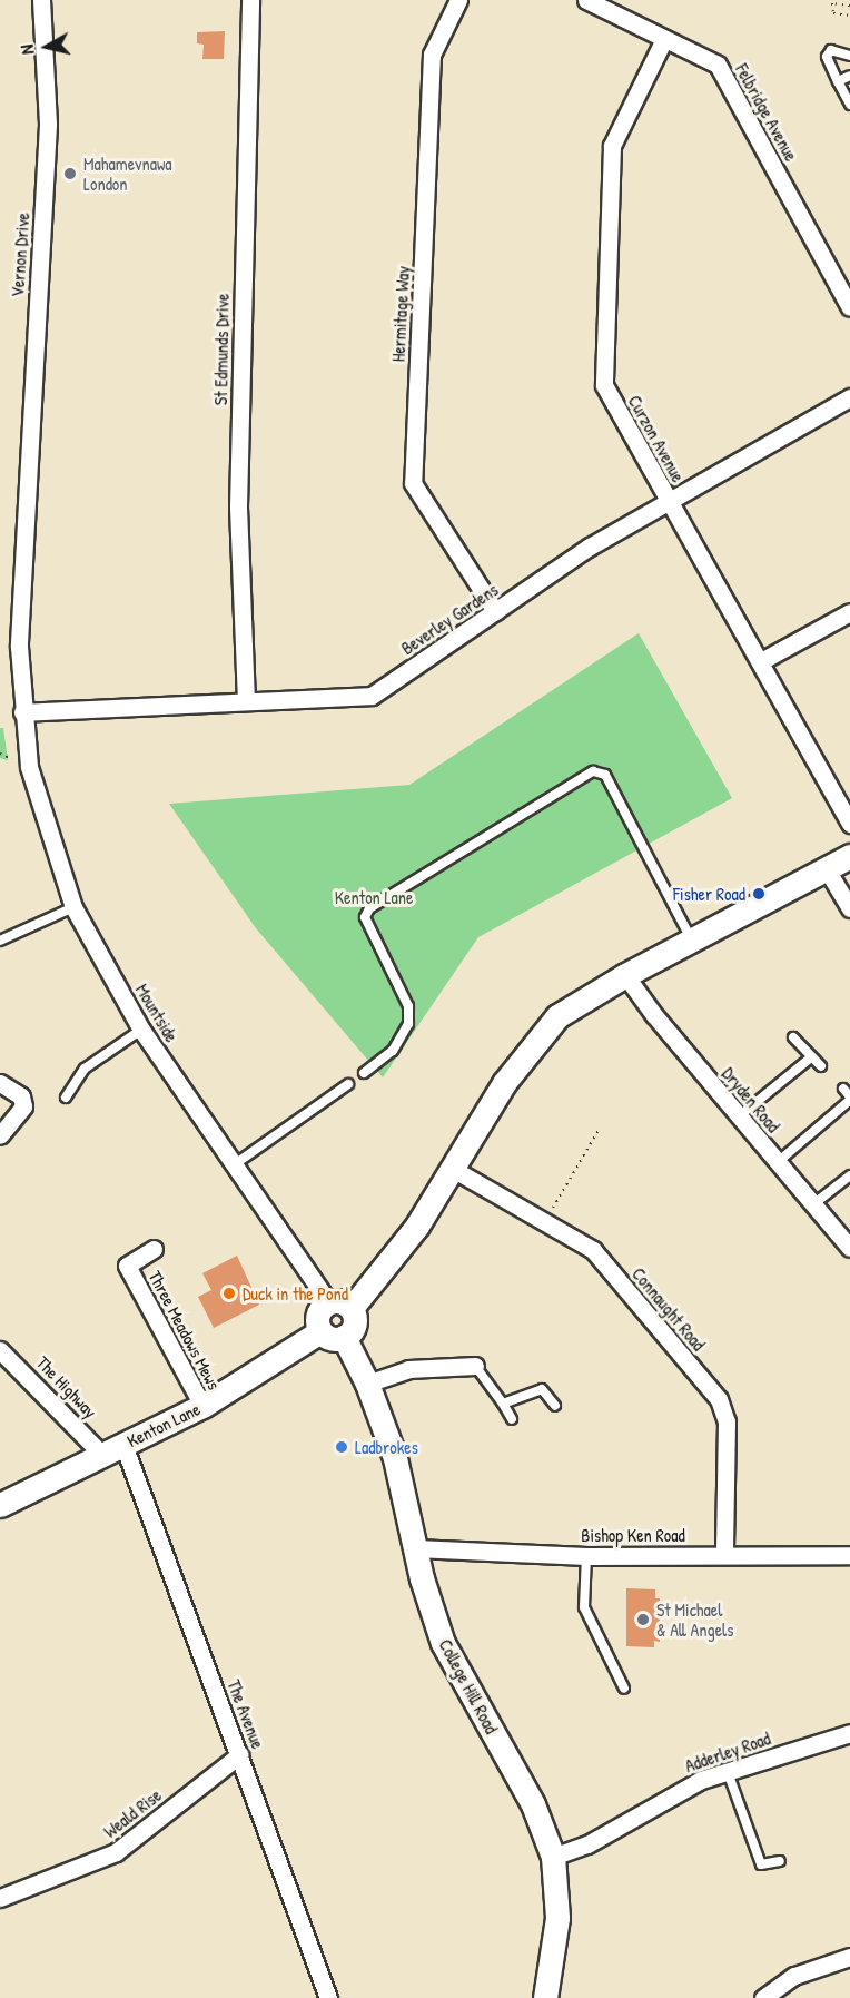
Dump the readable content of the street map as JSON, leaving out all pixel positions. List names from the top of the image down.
{
  "streets": {
    "street": [
      "Felbridge Avenue",
      "Vernon Drive",
      "Hermitage Way",
      "St Edmunds Drive",
      "Curzon Avenue",
      "Beverley Gardens",
      "Mountside",
      "Dryden Road",
      "Connaught Road",
      "Three Meadows Mews",
      "The Highway",
      "Kenton Lane",
      "Bishop Ken Road",
      "College Hill Road",
      "The Avenue",
      "Adderley Road",
      "Weald Rise"
    ]
  },
  "crossings": [
    ["Felbridge Avenue", "Curzon Avenue"],
    ["Vernon Drive", "Beverley Gardens"],
    ["Vernon Drive", "Mountside"],
    ["Hermitage Way", "Beverley Gardens"],
    ["St Edmunds Drive", "Beverley Gardens"],
    ["Curzon Avenue", "Beverley Gardens"],
    ["Beverley Gardens", "Mountside"],
    ["Mountside", "Kenton Lane"],
    ["Mountside", "College Hill Road"],
    ["Connaught Road", "Bishop Ken Road"],
    ["Three Meadows Mews", "Kenton Lane"],
    ["The Highway", "Kenton Lane"],
    ["The Highway", "The Avenue"],
    ["Kenton Lane", "College Hill Road"],
    ["Kenton Lane", "The Avenue"],
    ["Bishop Ken Road", "College Hill Road"],
    ["College Hill Road", "Adderley Road"],
    ["The Avenue", "Weald Rise"]
  ],
  "parks": ["Kenton Lane"],
  "places": [
    "Mahamevnawa London",
    "Fisher Road",
    "Duck in the Pond",
    "Ladbrokes",
    "St Michael & All Angels"
  ],
  "north": "left"
}
